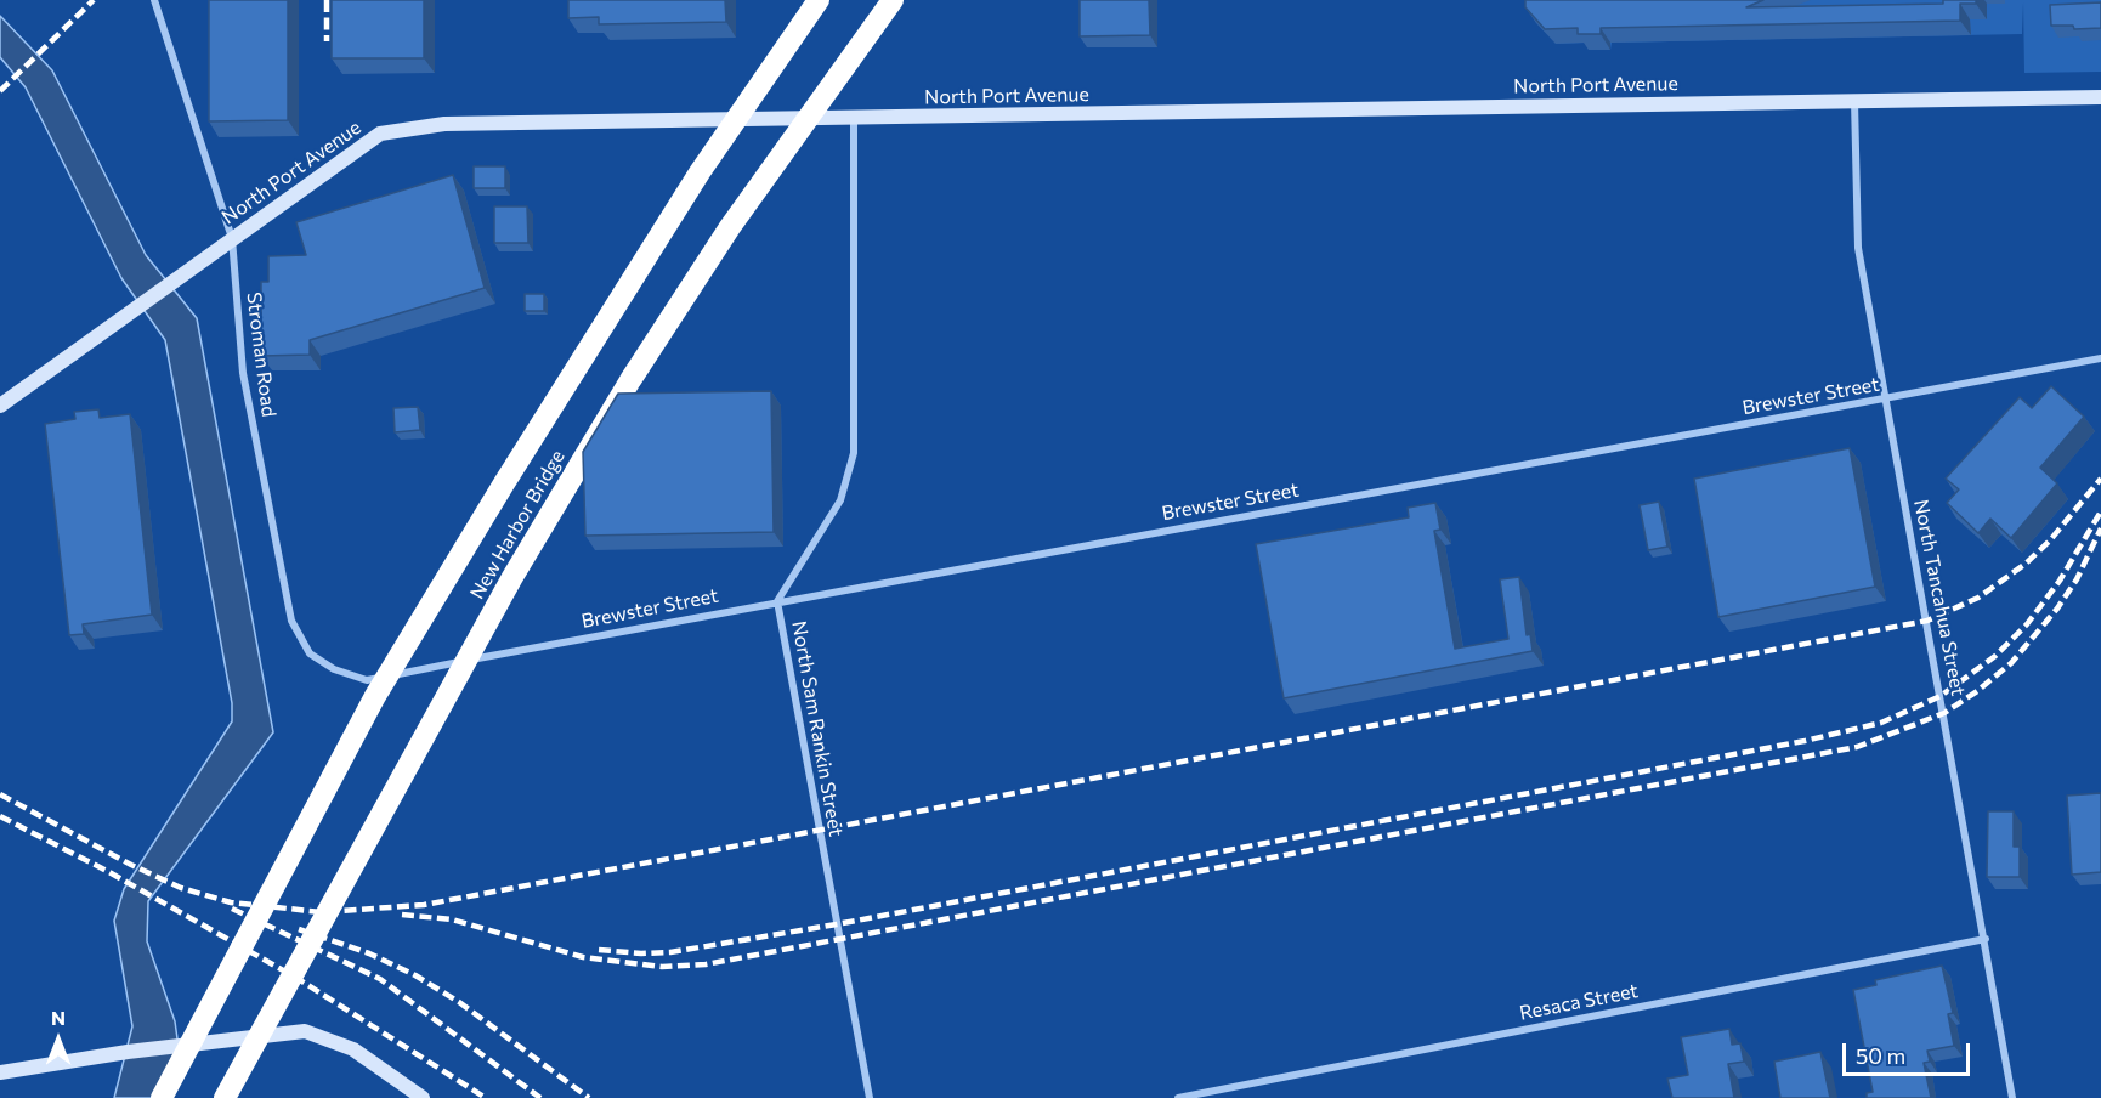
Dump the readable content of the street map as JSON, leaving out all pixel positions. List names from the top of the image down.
{
  "streets": {
    "highway": ["New Harbor Bridge"],
    "main road": ["North Port Avenue"],
    "street": [
      "Stroman Road",
      "Brewster Street",
      "North Tancahua Street",
      "North Sam Rankin Street",
      "Resaca Street"
    ]
  },
  "crossings": [
    ["North Port Avenue", "Stroman Road"],
    ["North Port Avenue", "North Tancahua Street"],
    ["North Port Avenue", "North Sam Rankin Street"],
    ["Stroman Road", "Brewster Street"],
    ["Brewster Street", "North Tancahua Street"],
    ["Brewster Street", "North Sam Rankin Street"],
    ["North Tancahua Street", "Resaca Street"]
  ],
  "scale_bar": "50 m",
  "north": "top"
}
